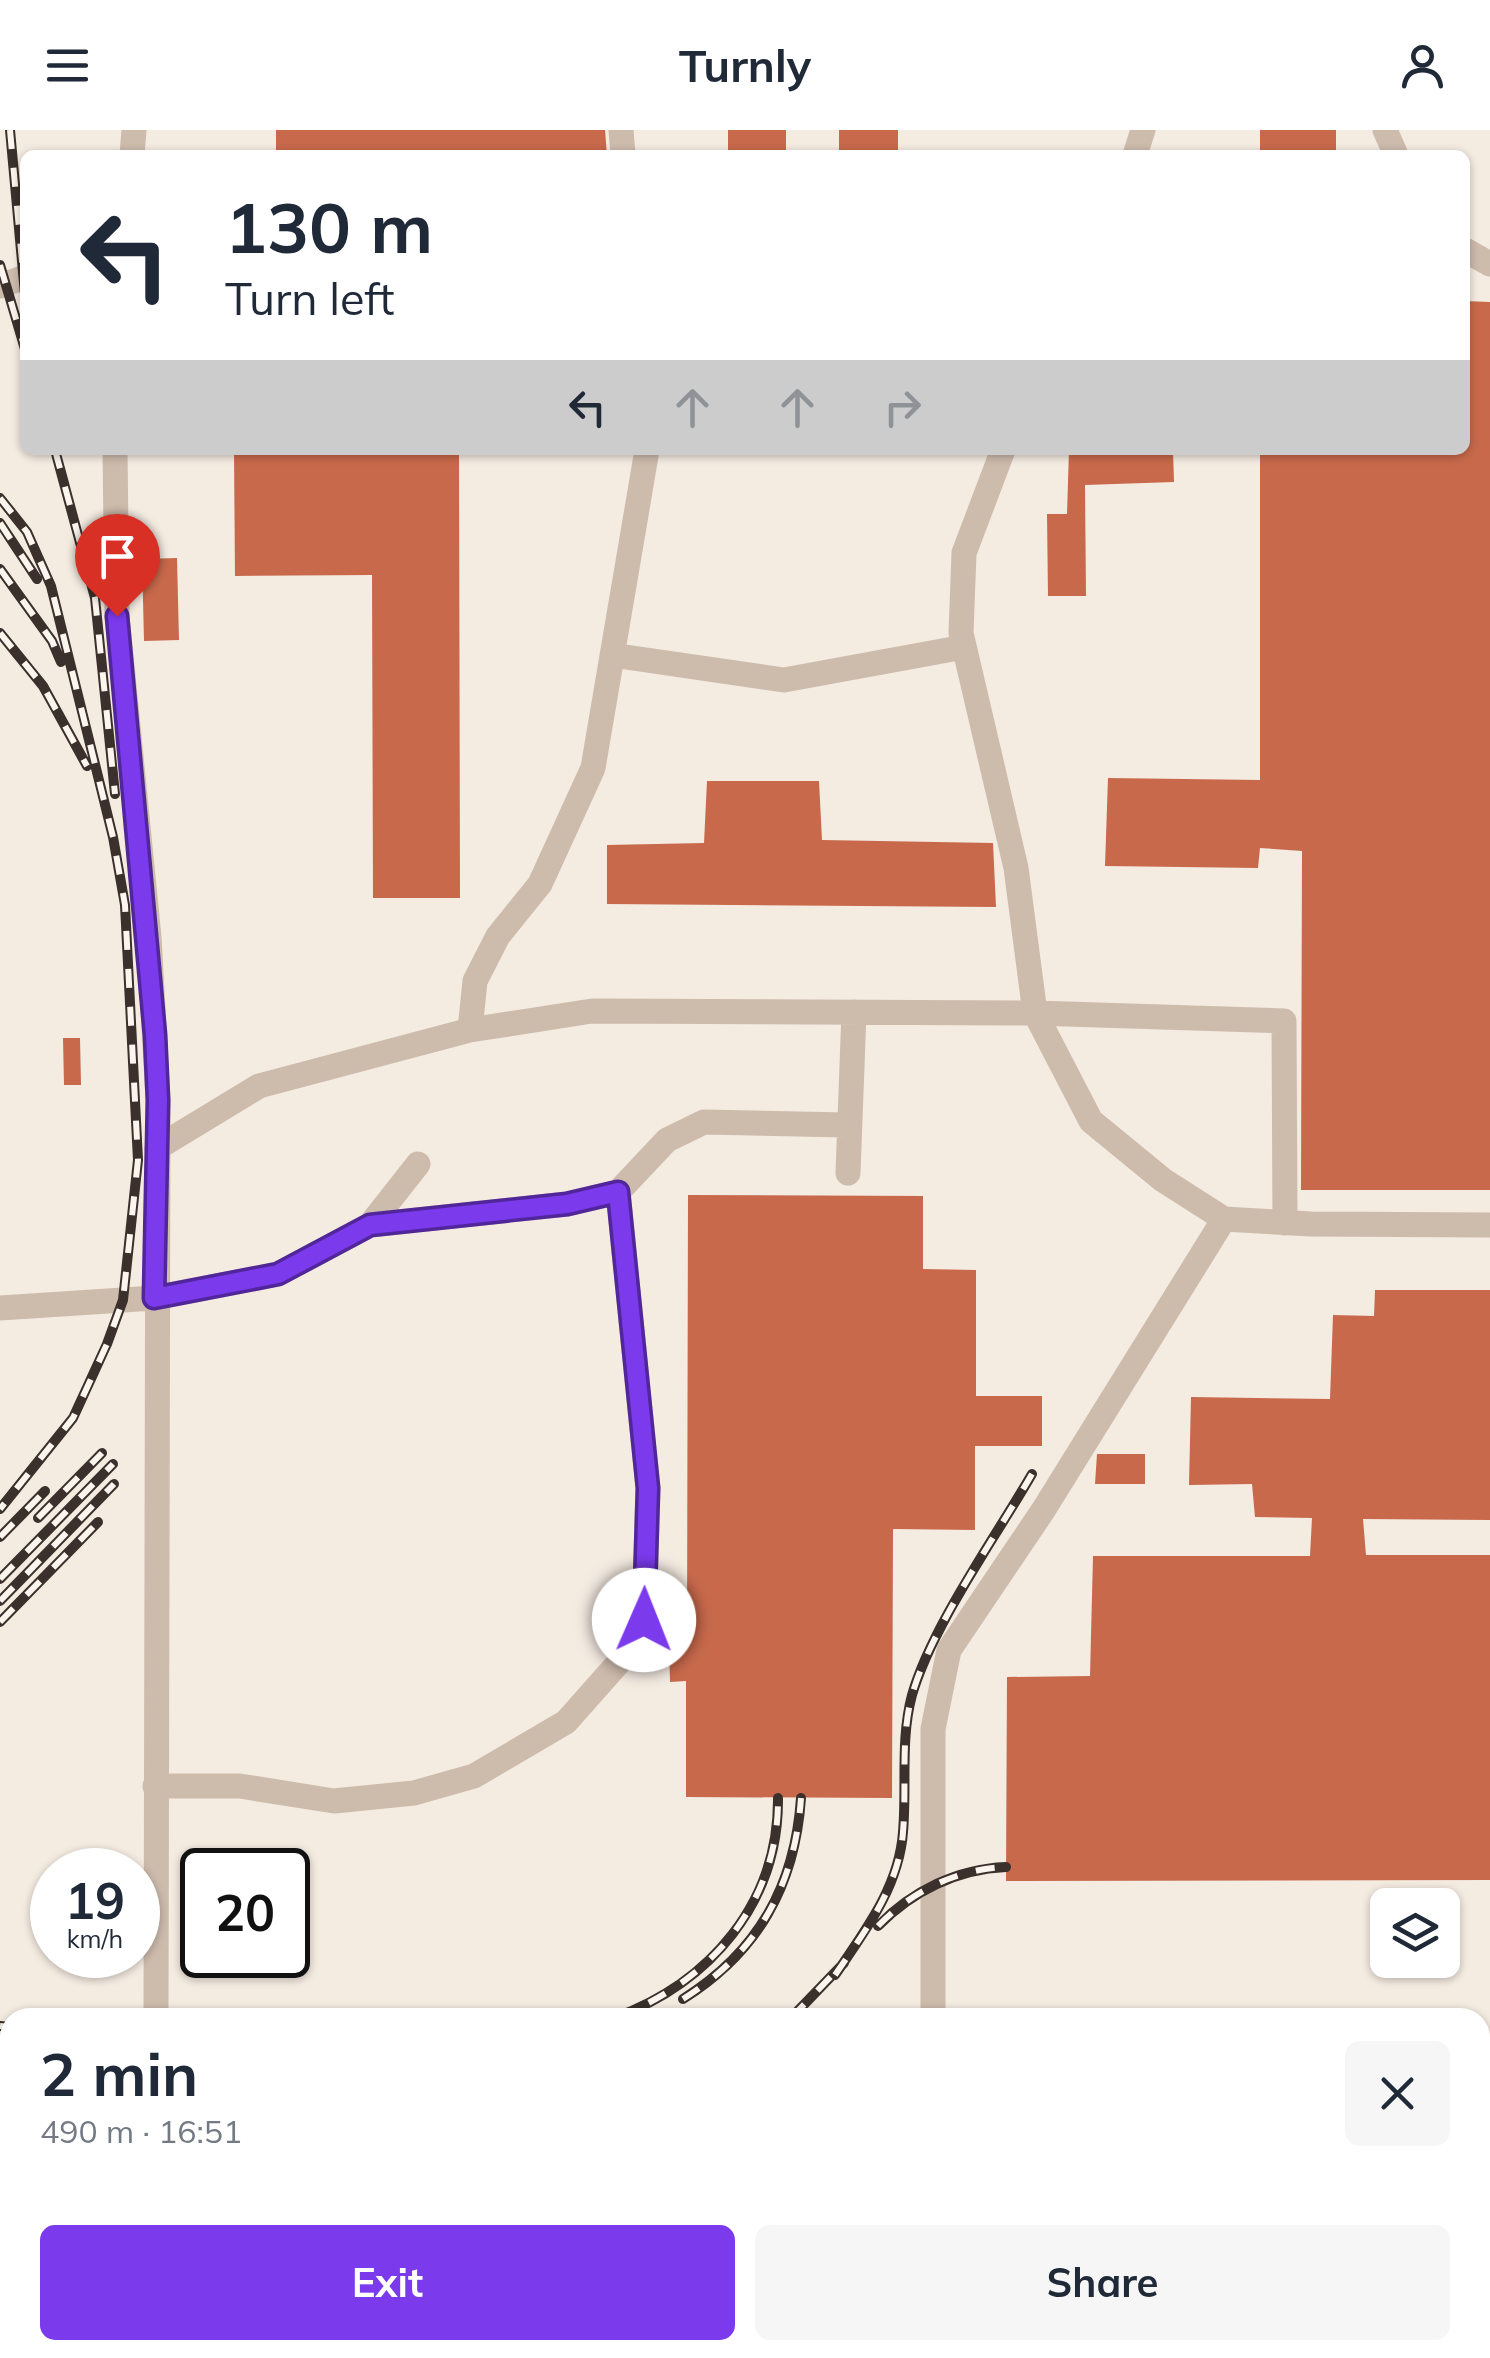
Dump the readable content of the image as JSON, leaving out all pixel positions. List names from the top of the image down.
{
  "page": {
    "header": "Turnly",
    "turn": ["130 m", "Turn left"],
    "speed": "19 km/h",
    "limit": "20",
    "heading": ["2 min", "490 m · 16:51"],
    "buttons": ["Exit", "Share"]
  }
}
